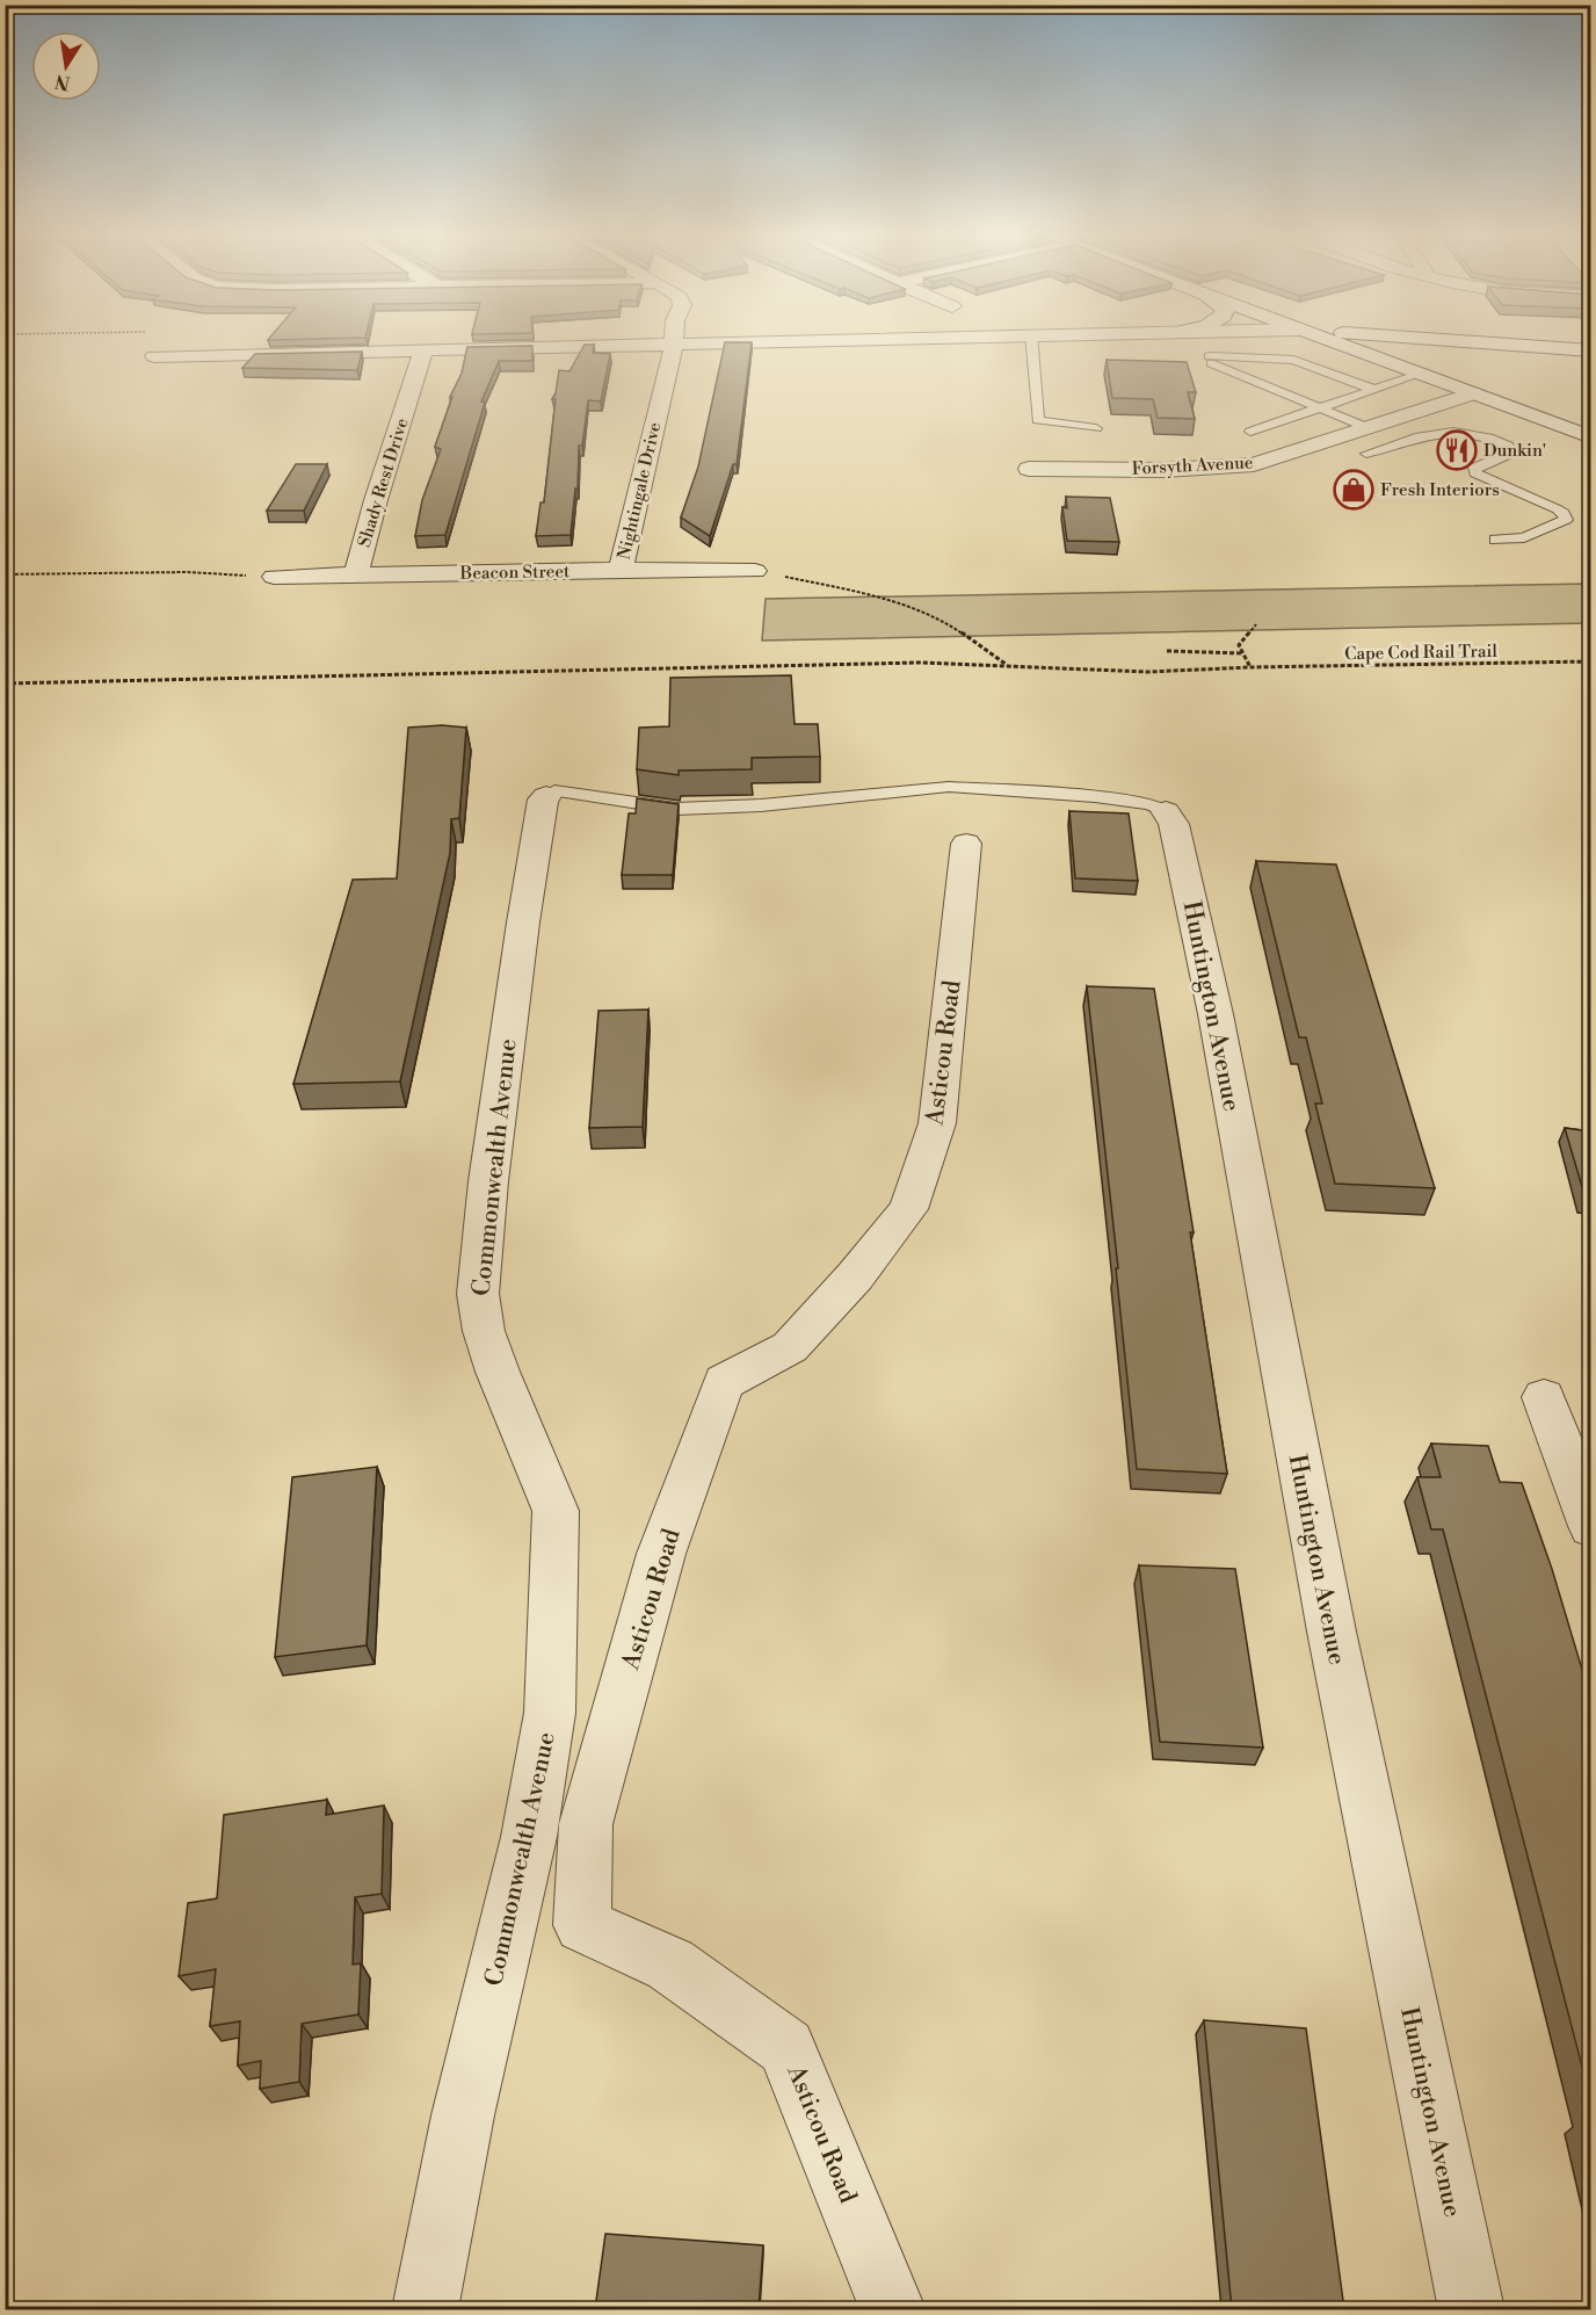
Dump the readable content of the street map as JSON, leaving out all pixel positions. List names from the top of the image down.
{
  "streets": {
    "street": [
      "Forsyth Avenue",
      "Shady Rest Drive",
      "Nightingale Drive",
      "Beacon Street",
      "Huntington Avenue",
      "Asticou Road",
      "Commonwealth Avenue"
    ],
    "path": ["Cape Cod Rail Trail"]
  },
  "crossings": [
    ["Shady Rest Drive", "Beacon Street"],
    ["Nightingale Drive", "Beacon Street"]
  ],
  "places": {
    "restaurant": ["Dunkin'"],
    "shop": ["Fresh Interiors"]
  },
  "north": "bottom"
}
